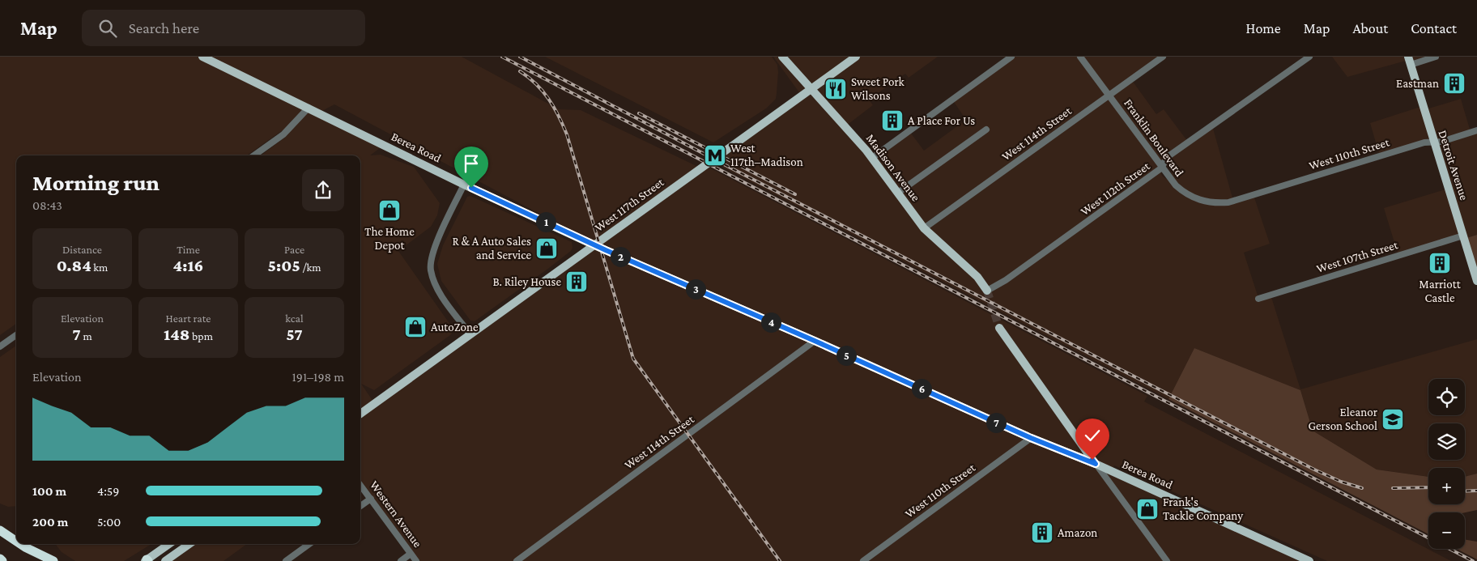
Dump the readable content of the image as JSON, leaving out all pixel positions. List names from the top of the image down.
{
  "streets": {
    "main road": [
      "Berea Road",
      "Detroit Avenue",
      "Madison Avenue",
      "West 117th Street"
    ],
    "street": [
      "West 114th Street",
      "Franklin Boulevard",
      "West 110th Street",
      "West 112th Street",
      "West 107th Street",
      "Western Avenue"
    ]
  },
  "crossings": [
    ["West 114th Street", "Franklin Boulevard"],
    ["West 114th Street", "Berea Road"],
    ["West 114th Street", "Madison Avenue"],
    ["Franklin Boulevard", "West 110th Street"],
    ["Franklin Boulevard", "West 112th Street"],
    ["Berea Road", "West 110th Street"],
    ["Berea Road", "West 117th Street"],
    ["West 110th Street", "Detroit Avenue"],
    ["Detroit Avenue", "West 107th Street"],
    ["Madison Avenue", "West 112th Street"],
    ["Madison Avenue", "West 117th Street"]
  ],
  "places": {
    "building": [
      "Eastman",
      "A Place For Us",
      "Marriott Castle",
      "B. Riley House",
      "Amazon"
    ],
    "restaurant": ["Sweet Pork Wilsons"],
    "metro station": ["West 117th–Madison"],
    "shop": [
      "The Home Depot",
      "R & A Auto Sales and Service",
      "AutoZone",
      "Frank's Tackle Company"
    ],
    "school or university": ["Eleanor Gerson School"]
  },
  "page": {
    "header": "Map",
    "search": "Search here",
    "nav": [
      "Home",
      "Map",
      "About",
      "Contact"
    ],
    "heading": ["Morning run", "08:43"],
    "pins": [
      "1",
      "2",
      "3",
      "4",
      "5",
      "6",
      "7"
    ],
    "stats": [
      ["Distance", "0.84 km"],
      ["Time", "4:16"],
      ["Pace", "5:05 /km"],
      ["Elevation", "7 m"],
      ["Heart rate", "148 bpm"],
      ["kcal", "57"]
    ],
    "chart": ["Elevation", "191–198 m"],
    "map_buttons": ["+", "−"],
    "list": [
      {
        "name": "100 m",
        "note": "4:59"
      },
      {
        "name": "200 m",
        "note": "5:00"
      }
    ]
  }
}
